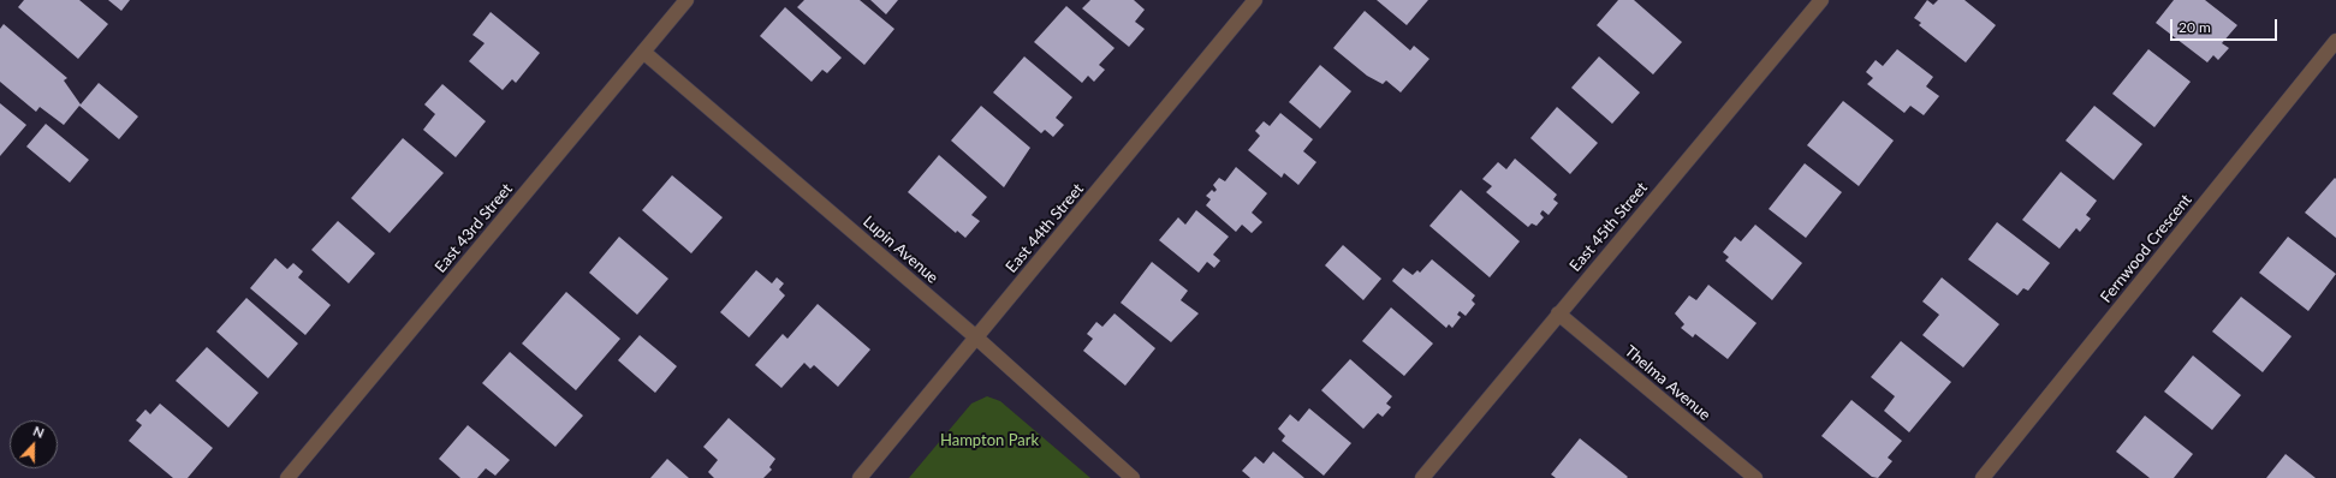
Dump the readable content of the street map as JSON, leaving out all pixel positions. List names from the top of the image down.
{
  "streets": {
    "street": [
      "East 45th Street",
      "East 43rd Street",
      "East 44th Street",
      "Fernwood Crescent",
      "Lupin Avenue",
      "Thelma Avenue"
    ]
  },
  "crossings": [
    ["East 45th Street", "Thelma Avenue"],
    ["East 43rd Street", "Lupin Avenue"],
    ["East 44th Street", "Lupin Avenue"]
  ],
  "parks": ["Hampton Park"],
  "scale_bar": "20 m",
  "north": "top"
}
